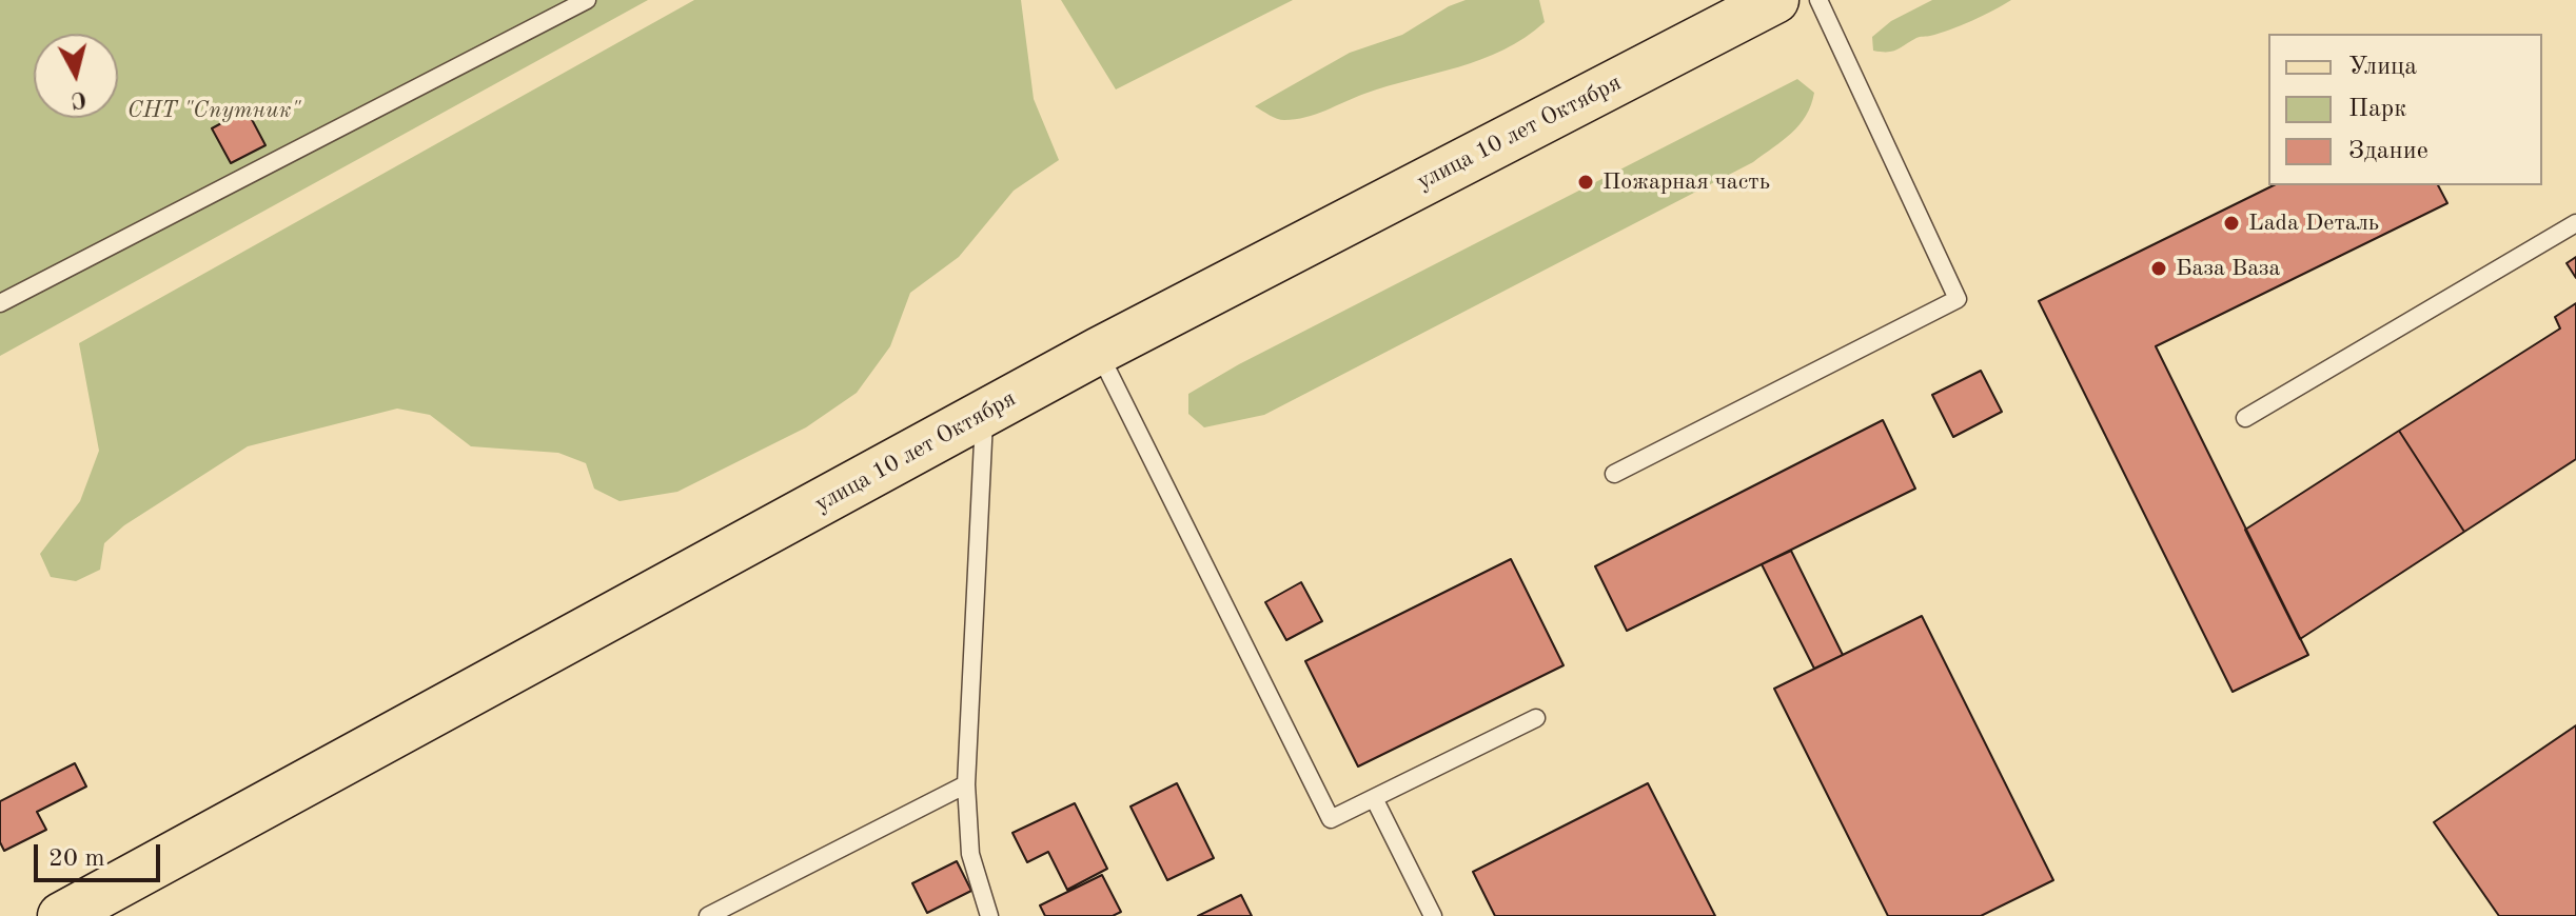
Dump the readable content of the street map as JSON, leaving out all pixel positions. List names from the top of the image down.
{
  "streets": {
    "main road": ["улица 10 лет Октября"]
  },
  "parks": ["СНТ \"Спутник\""],
  "places": ["Пожарная часть", "Lada Dеталь", "База Ваза"],
  "legend": ["Улица", "Парк", "Здание"],
  "scale_bar": "20 m",
  "north": "bottom"
}
